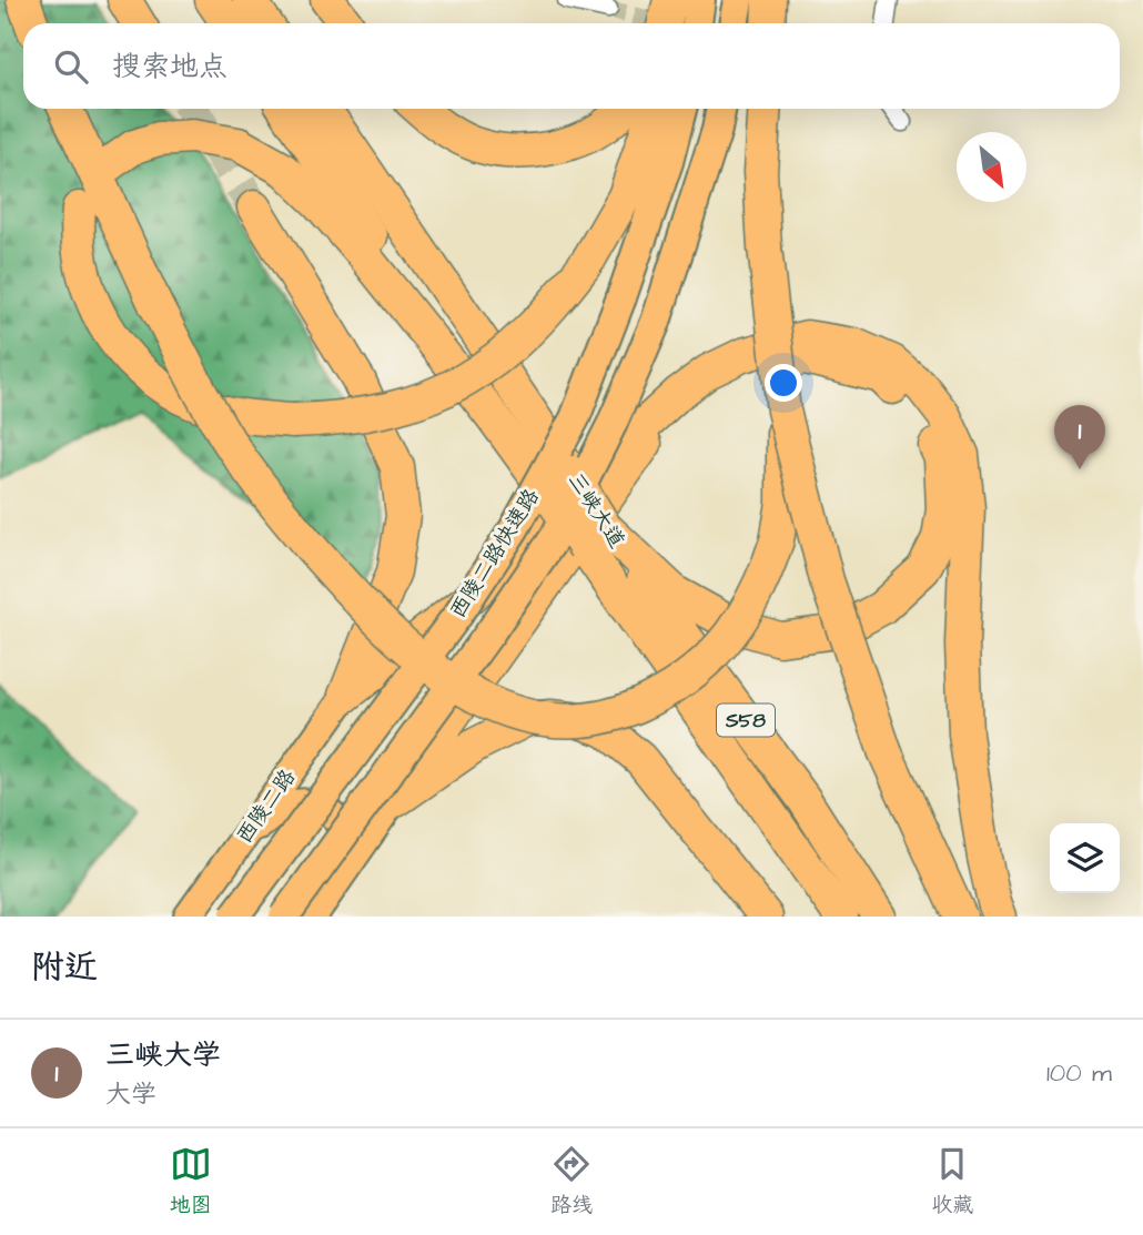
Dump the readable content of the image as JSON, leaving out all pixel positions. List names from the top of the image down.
{
  "streets": {
    "highway": ["三峡大道", "西陵二路快速路", "S58"],
    "main road": ["西陵二路"]
  },
  "north": "bottom right",
  "page": {
    "search": "搜索地点",
    "pins": "1",
    "heading": "附近",
    "list": [
      {
        "mark": "1",
        "name": "三峡大学",
        "note": "大学",
        "value": "100 m"
      }
    ],
    "nav": ["地图", "路线", "收藏"]
  }
}
